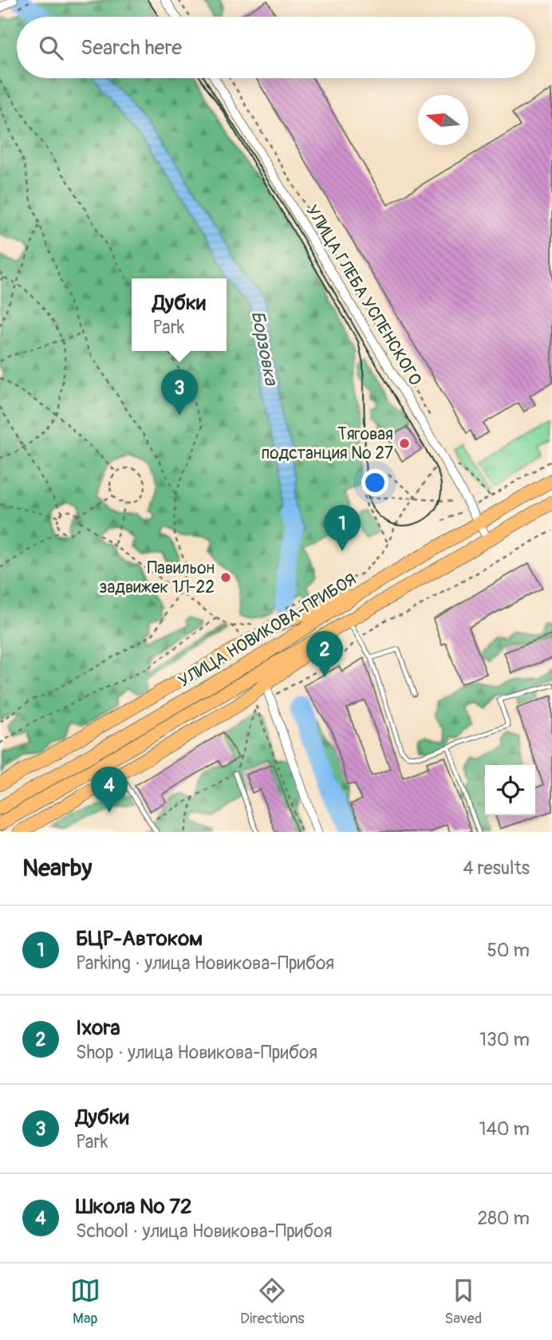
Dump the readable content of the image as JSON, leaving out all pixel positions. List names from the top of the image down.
{
  "streets": {
    "main road": ["УЛИЦА НОВИКОВА-ПРИБОЯ"],
    "street": ["УЛИЦА ГЛЕБА УСПЕНСКОГО"]
  },
  "crossings": [
    ["УЛИЦА ГЛЕБА УСПЕНСКОГО", "УЛИЦА НОВИКОВА-ПРИБОЯ"]
  ],
  "water": ["Борзовка"],
  "places": ["Тяговая подстанция № 27", "Павильон задвижек 1Л-22"],
  "north": "left",
  "page": {
    "search": "Search here",
    "popup": ["Дубки", "Park"],
    "pins": [
      "3",
      "1",
      "2",
      "4"
    ],
    "heading": ["Nearby", "4 results"],
    "list": [
      {
        "mark": "1",
        "name": "БЦР-Автоком",
        "note": "Parking · улица Новикова-Прибоя",
        "value": "50 m"
      },
      {
        "mark": "2",
        "name": "Ixora",
        "note": "Shop · улица Новикова-Прибоя",
        "value": "130 m"
      },
      {
        "mark": "3",
        "name": "Дубки",
        "note": "Park",
        "value": "140 m"
      },
      {
        "mark": "4",
        "name": "Школа № 72",
        "note": "School · улица Новикова-Прибоя",
        "value": "280 m"
      }
    ],
    "nav": ["Map", "Directions", "Saved"]
  }
}
